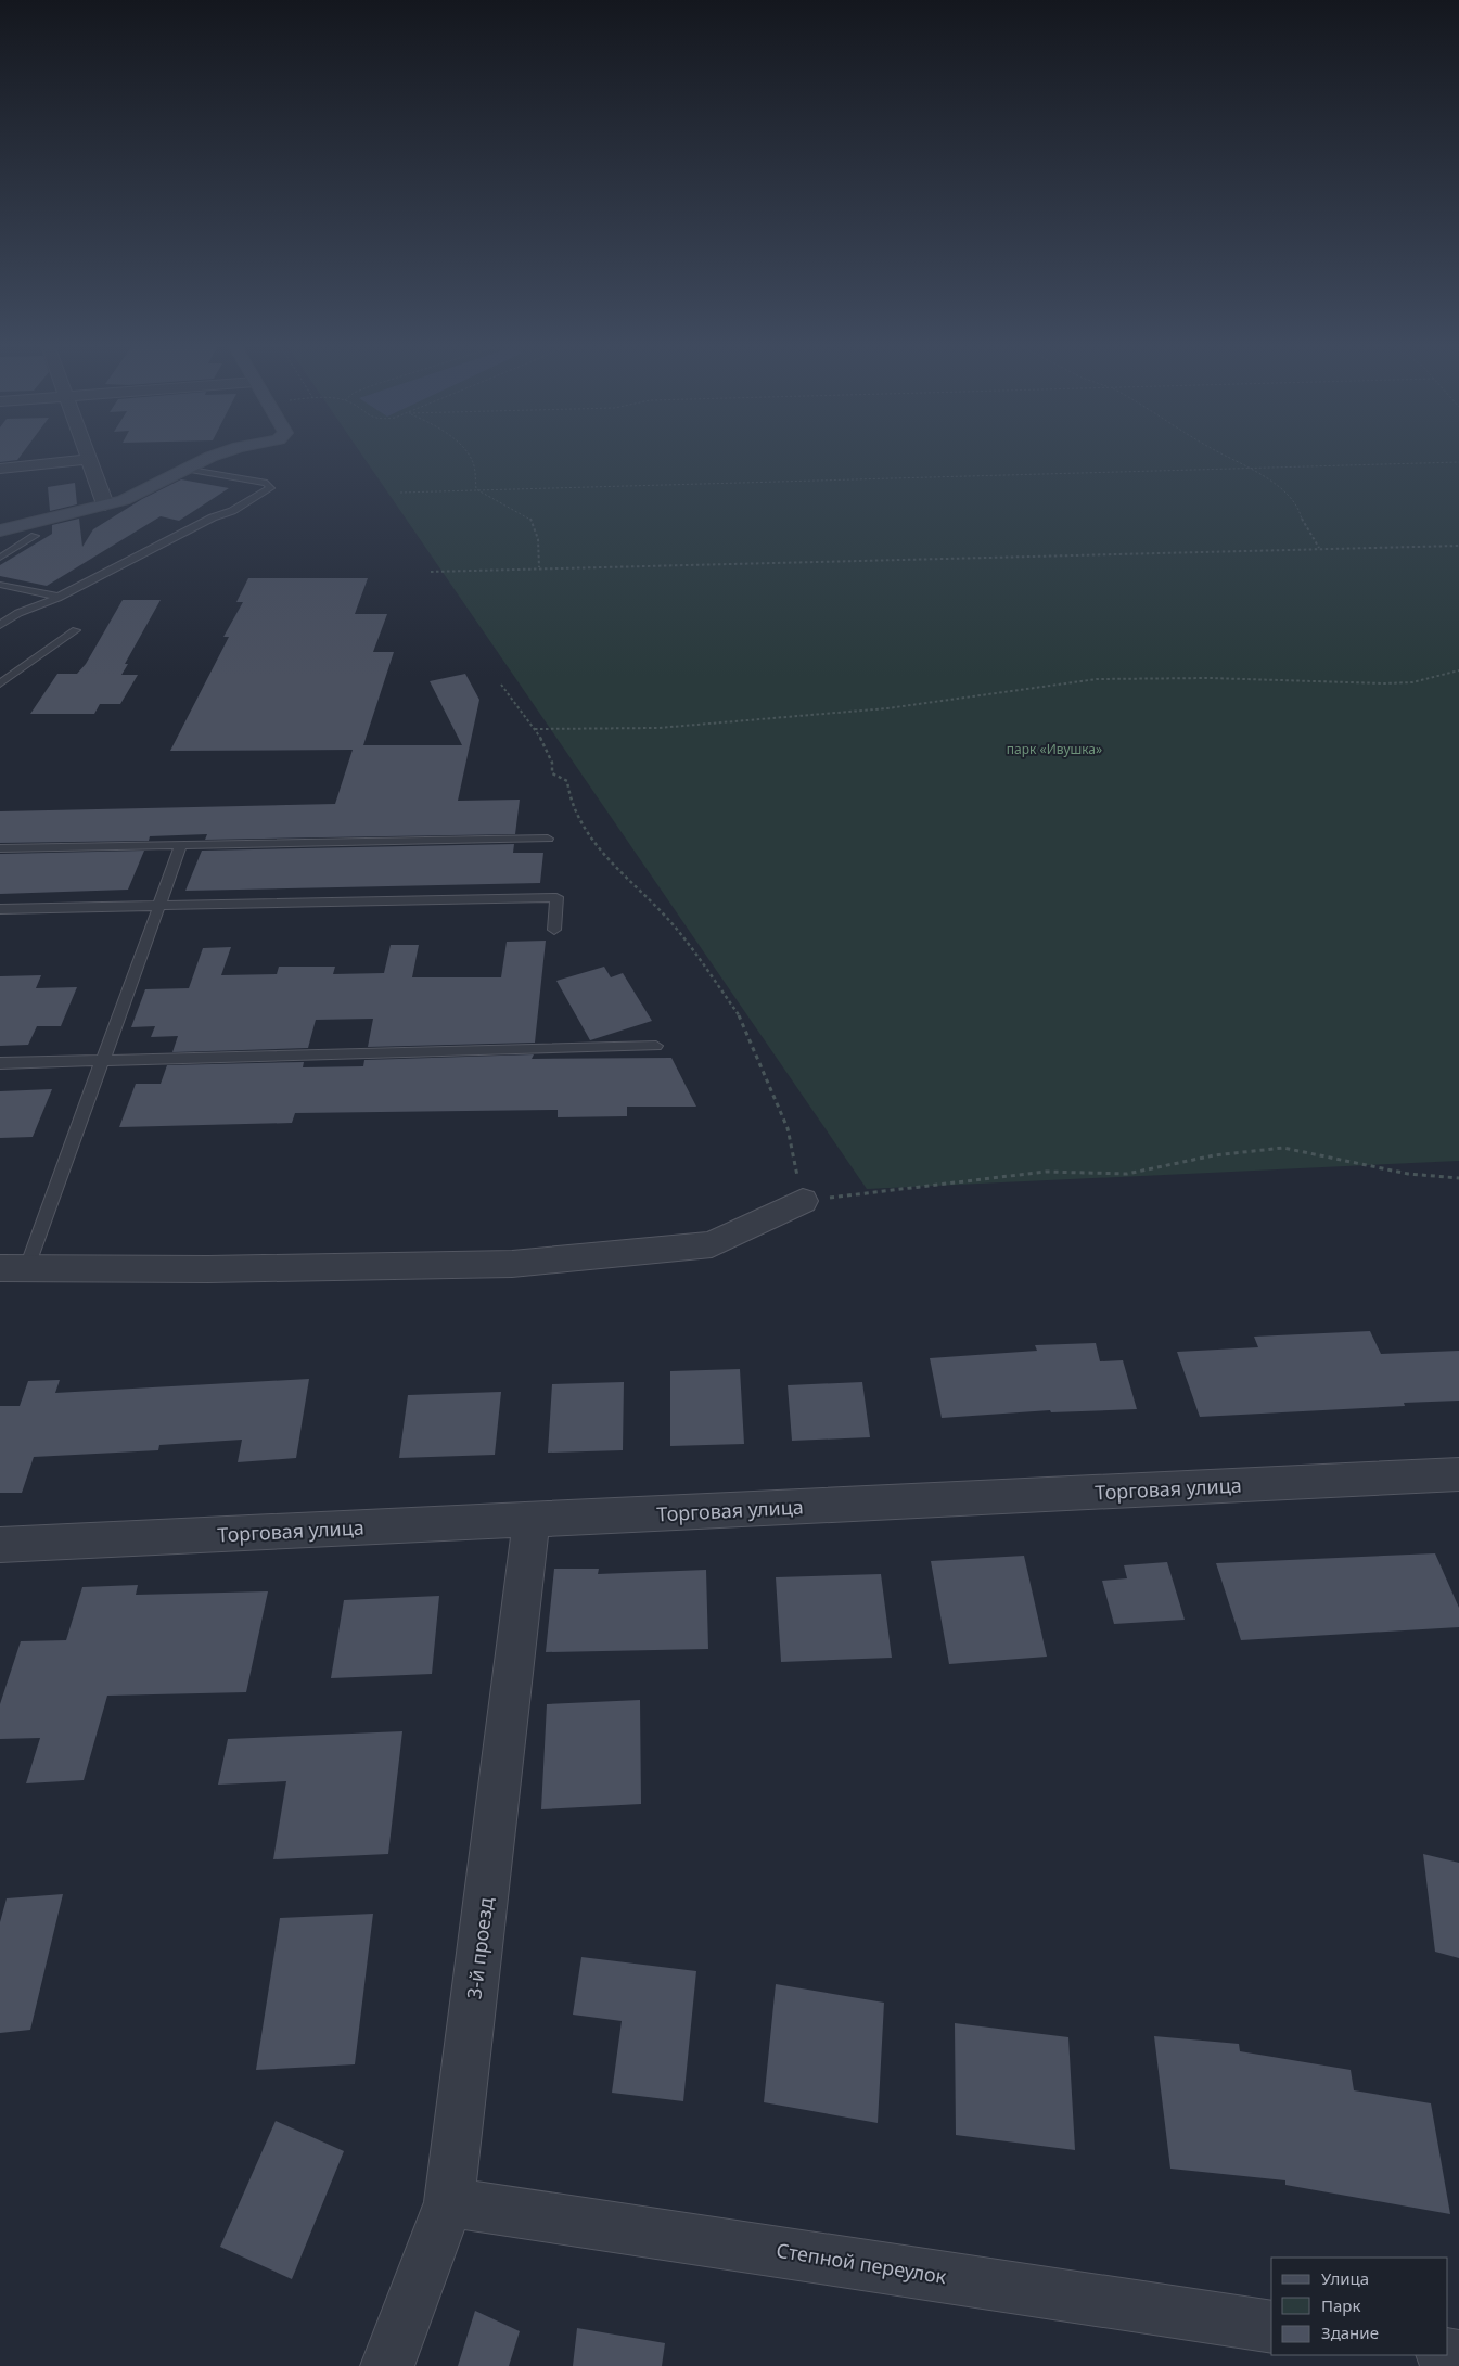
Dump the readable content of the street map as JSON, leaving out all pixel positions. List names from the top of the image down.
{
  "streets": {
    "street": ["Торговая улица", "3-й проезд", "Степной переулок"]
  },
  "crossings": [
    ["Торговая улица", "3-й проезд"],
    ["3-й проезд", "Степной переулок"]
  ],
  "parks": ["парк «Ивушка»"],
  "legend": ["Улица", "Парк", "Здание"]
}
